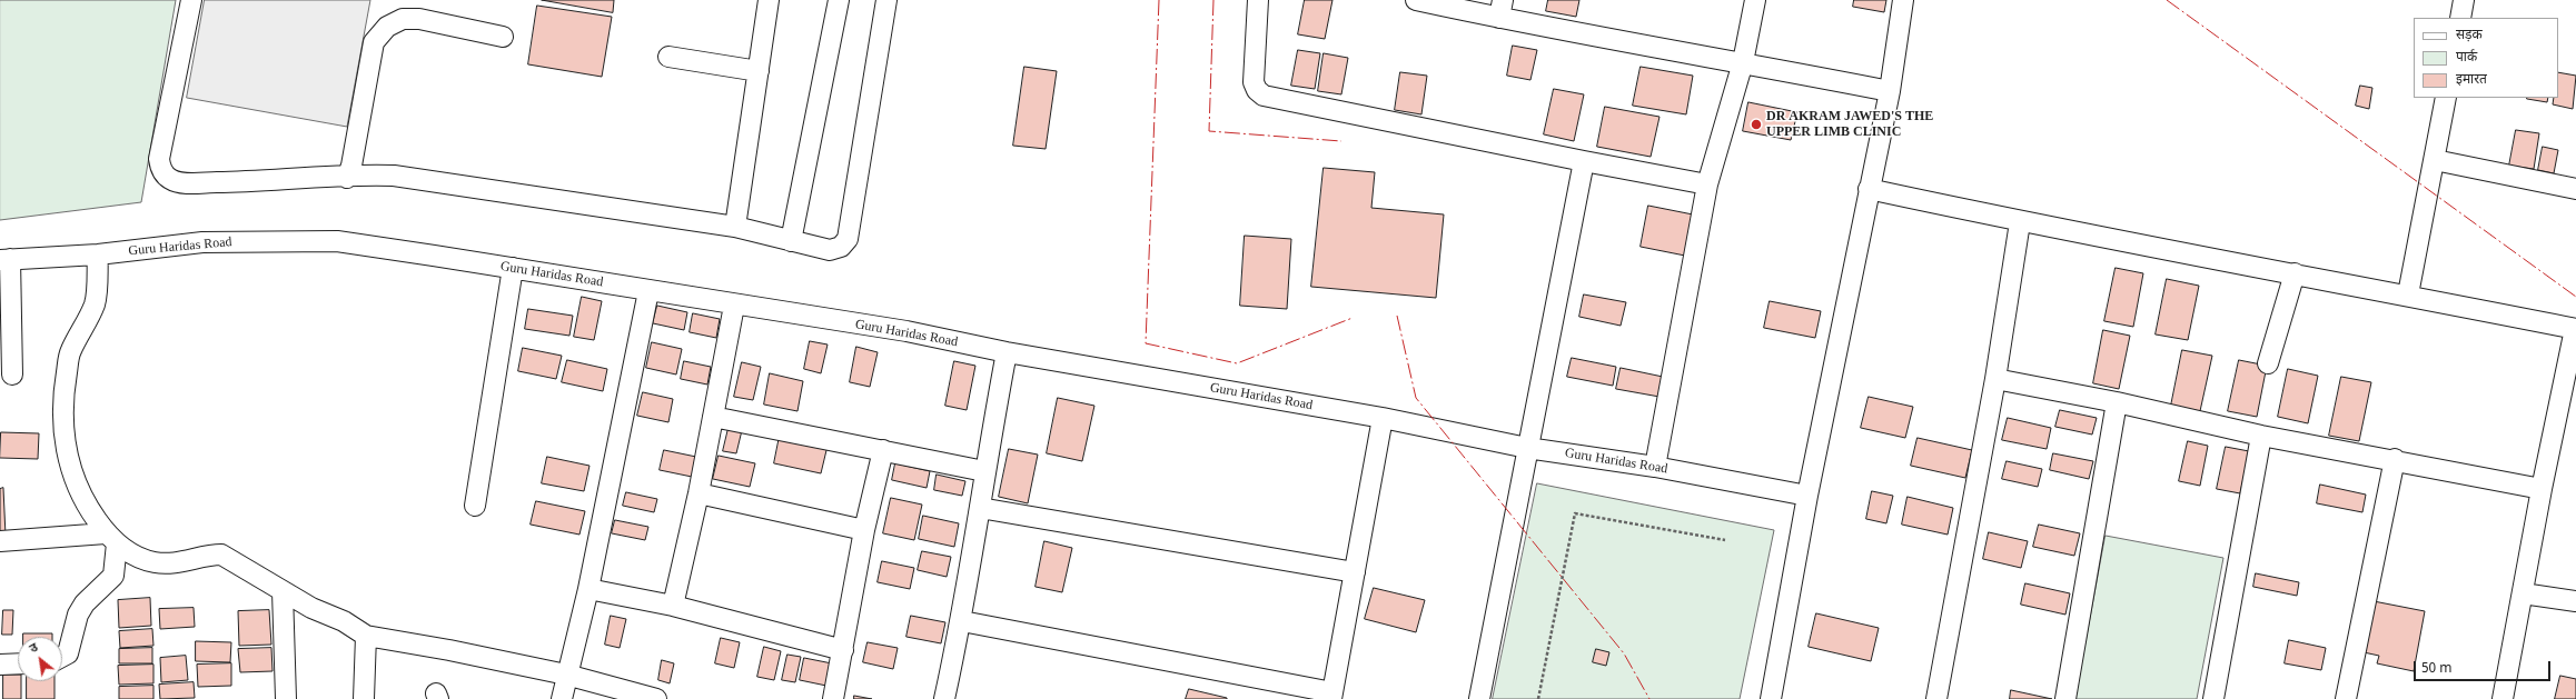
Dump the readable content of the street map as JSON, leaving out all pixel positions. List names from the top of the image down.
{
  "streets": {
    "street": ["Guru Haridas Road"]
  },
  "places": ["DR AKRAM JAWED'S THE UPPER LIMB CLINIC"],
  "legend": ["सड़क", "पार्क", "इमारत"],
  "scale_bar": "50 m",
  "north": "top left"
}
